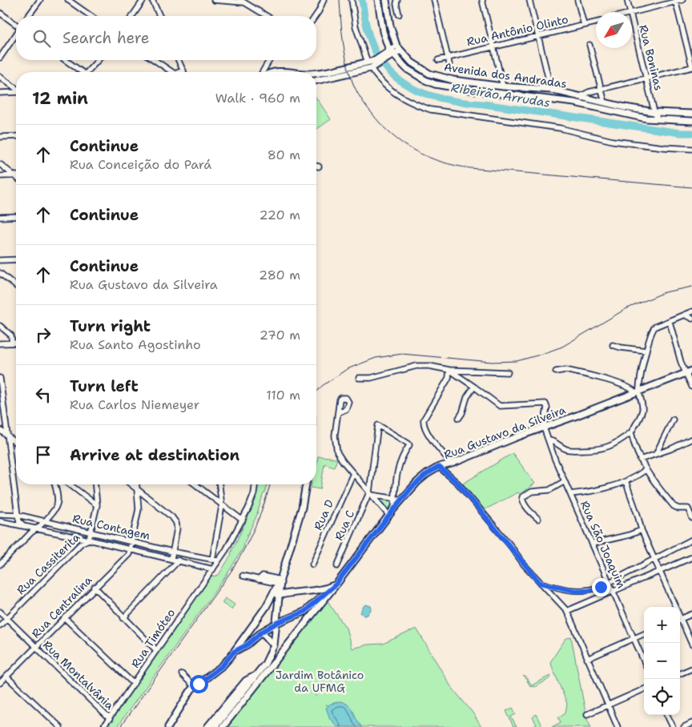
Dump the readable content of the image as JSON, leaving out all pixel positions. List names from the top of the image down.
{
  "streets": {
    "main road": ["Avenida dos Andradas", "Rua Gustavo da Silveira"],
    "street": [
      "Rua Antônio Olinto",
      "Rua Boninas",
      "Rua D",
      "Rua C",
      "Rua Contagem",
      "Rua São Joaquim",
      "Rua Cassiterita",
      "Rua Centralina",
      "Rua Timóteo",
      "Rua Montalvânia"
    ]
  },
  "crossings": [
    ["Rua Boninas", "Avenida dos Andradas"],
    ["Rua Gustavo da Silveira", "Rua São Joaquim"],
    ["Rua Contagem", "Rua Cassiterita"],
    ["Rua Contagem", "Rua Centralina"],
    ["Rua Contagem", "Rua Timóteo"],
    ["Rua Cassiterita", "Rua Montalvânia"],
    ["Rua Centralina", "Rua Montalvânia"],
    ["Rua Timóteo", "Rua Montalvânia"]
  ],
  "water": ["Ribeirão Arrudas"],
  "parks": ["Jardim Botânico da UFMG"],
  "north": "bottom left",
  "page": {
    "search": "Search here",
    "heading": ["12 min", "Walk · 960 m"],
    "list": [
      ["Continue", "Rua Conceição do Pará", "80 m"],
      ["Continue", "220 m"],
      ["Continue", "Rua Gustavo da Silveira", "280 m"],
      ["Turn right", "Rua Santo Agostinho", "270 m"],
      ["Turn left", "Rua Carlos Niemeyer", "110 m"],
      "Arrive at destination"
    ],
    "map_buttons": ["+", "−"]
  }
}
